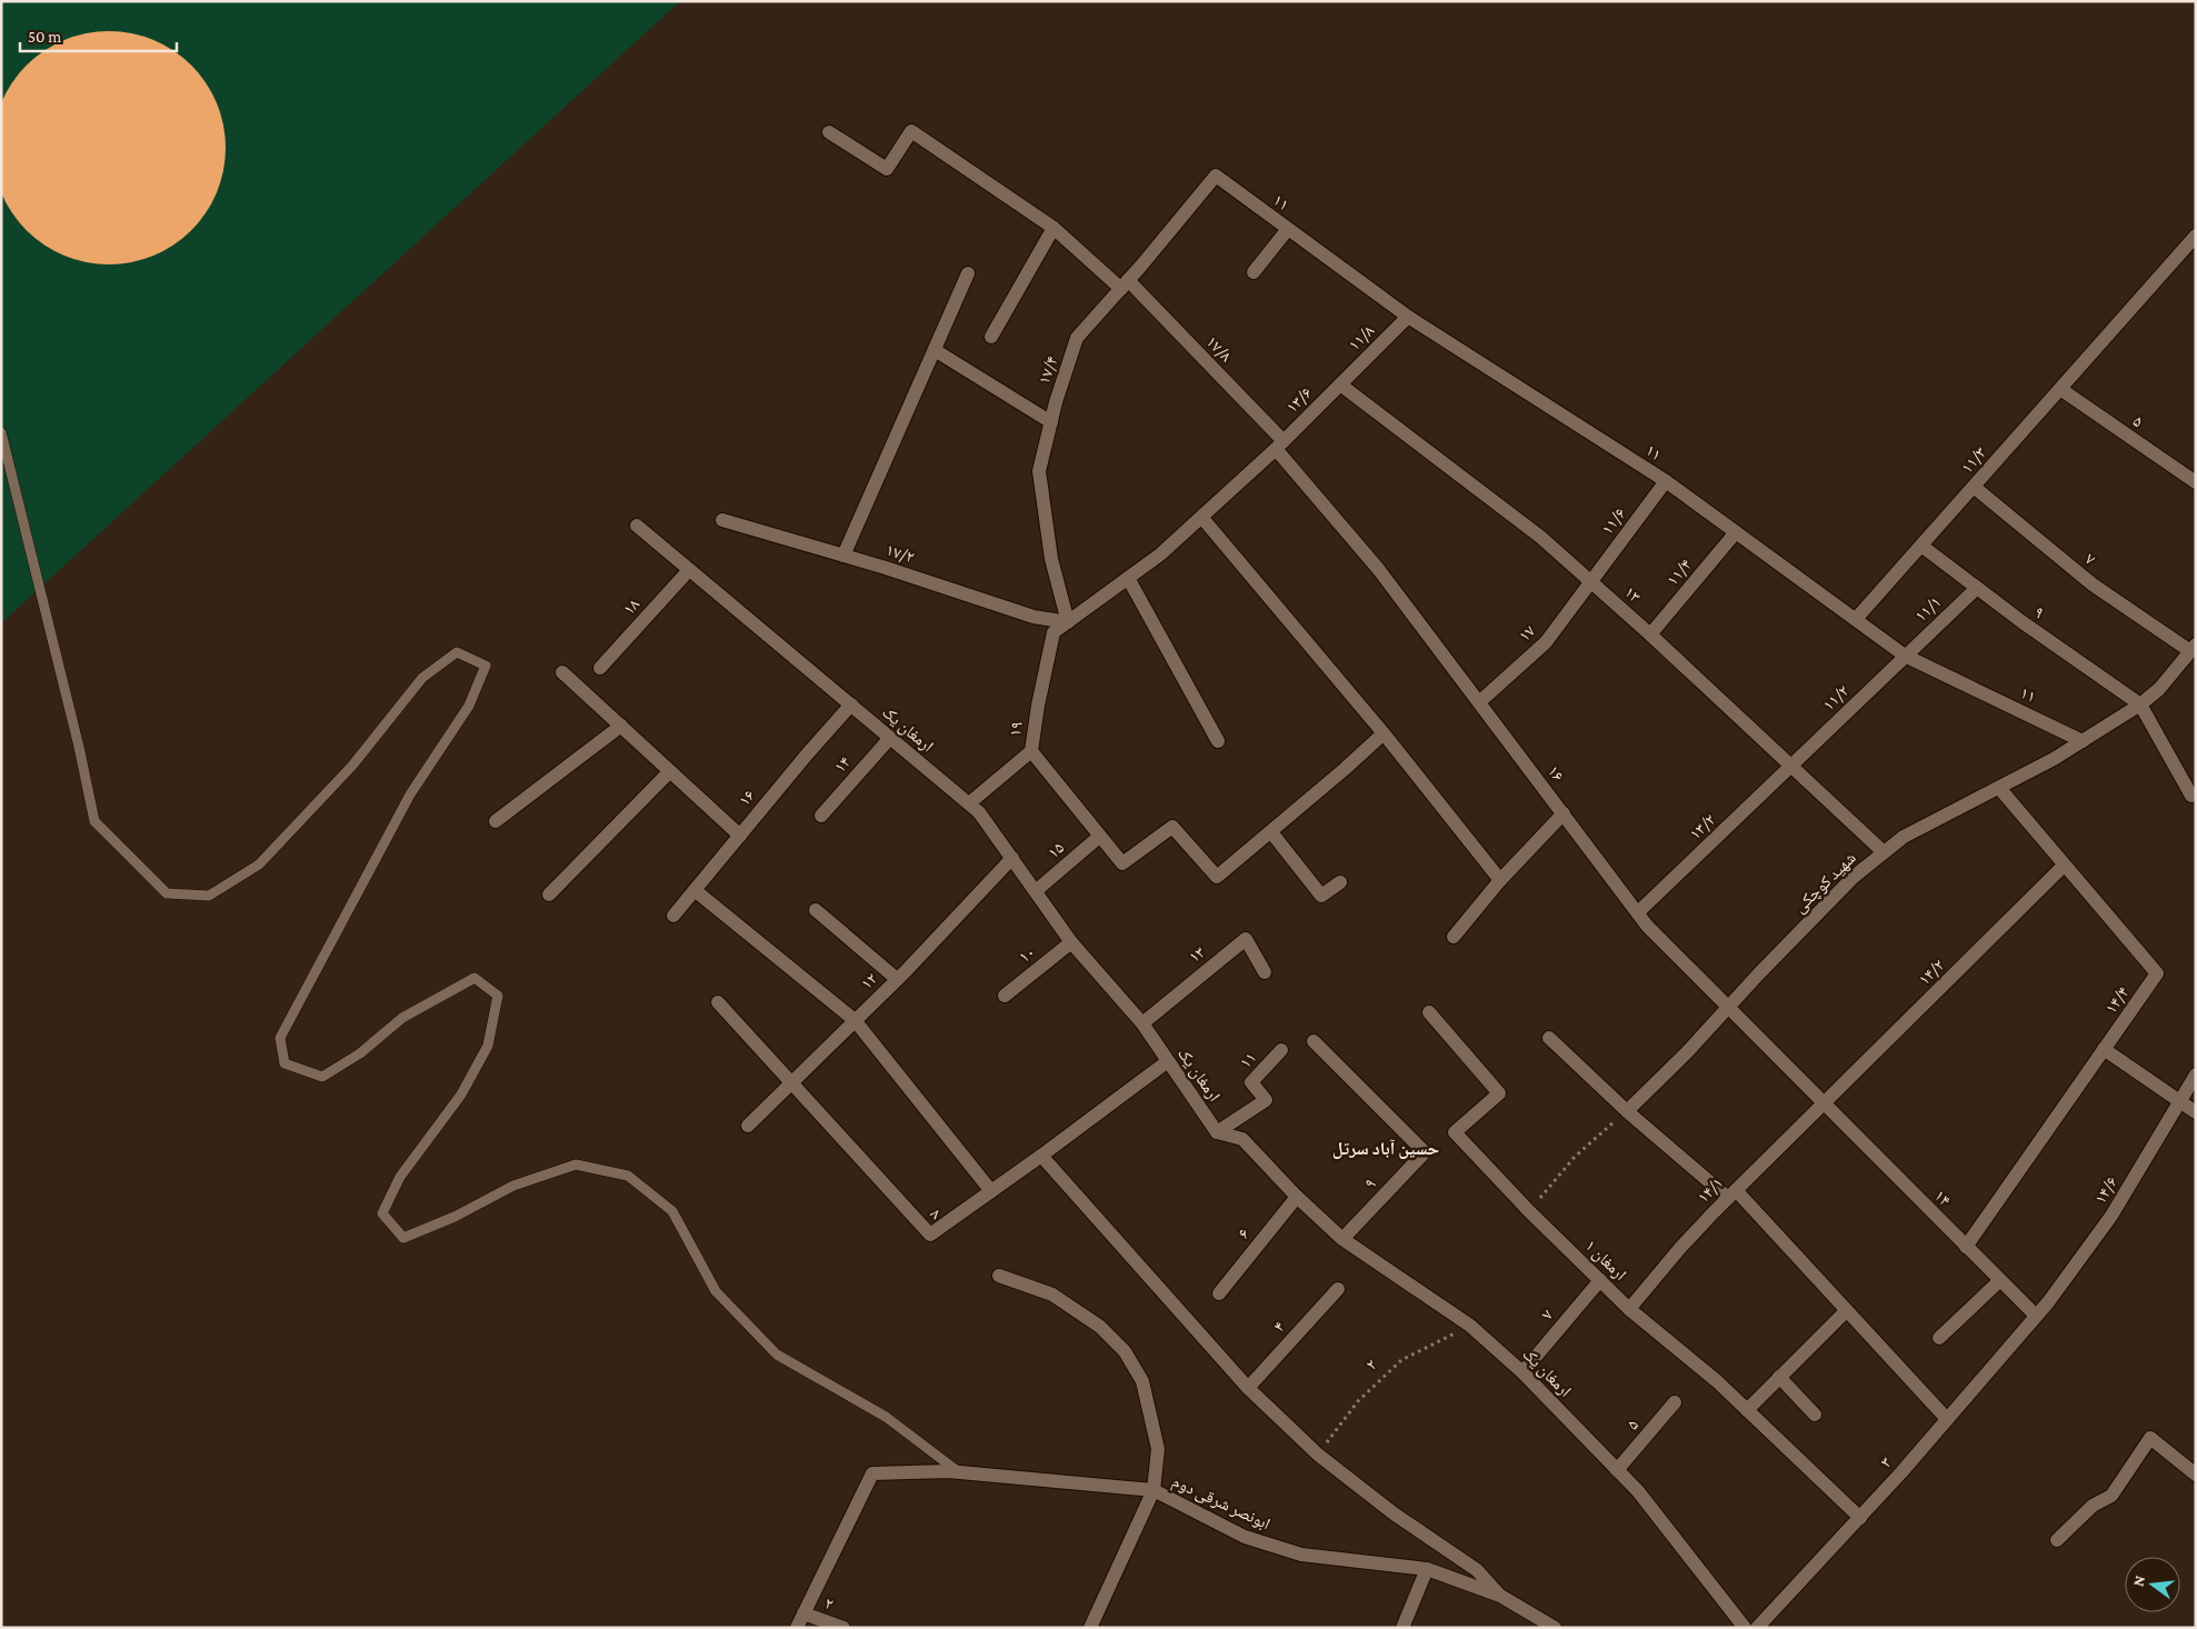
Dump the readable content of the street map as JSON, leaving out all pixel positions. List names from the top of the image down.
{
  "streets": {
    "street": [
      "۱۱",
      "۱۱/۸",
      "۱۷/۸",
      "۱۷/۴",
      "۱۳/۶",
      "۵",
      "۱۱/۳",
      "۱۱/۶",
      "۱۷/۲",
      "۷",
      "۱۱/۴",
      "۱۳",
      "۱۸",
      "۱۱/۱",
      "۹",
      "۱۷",
      "۱۱/۲",
      "ارمغان یک",
      "۱۹",
      "۱۴",
      "۱۶",
      "۱۳/۲",
      "۱۵",
      "شهید کوچکی",
      "۱۰",
      "۱۴/۲",
      "۱۲",
      "۱۴/۴",
      "۱۴/۱",
      "۱۴/۶",
      "۸",
      "۶",
      "ارمغان ۱",
      "۴",
      "۲",
      "۳",
      "ابونصر شرقی دوم"
    ]
  },
  "crossings": [
    ["۱۱", "۱۱/۸"],
    ["۱۱", "۱۷/۴"],
    ["۱۱", "۱۱/۳"],
    ["۱۱", "۱۱/۶"],
    ["۱۱", "۱۱/۴"],
    ["۱۱", "۱۱/۱"],
    ["۱۱", "۱۱/۲"],
    ["۱۱", "ارمغان یک"],
    ["۱۱", "شهید کوچکی"],
    ["۱۱/۸", "۱۳/۶"],
    ["۱۱/۸", "۱۳"],
    ["۱۷/۸", "۱۷/۴"],
    ["۱۷/۸", "۱۳/۶"],
    ["۱۷/۸", "۱۶"],
    ["۱۷/۴", "۱۳/۶"],
    ["۱۷/۴", "۱۷/۲"],
    ["۱۳/۶", "۱۷/۲"],
    ["۱۳/۶", "۱۳"],
    ["۱۳/۶", "۱۹"],
    ["۱۳/۶", "۱۶"],
    ["۵", "۱۱/۳"],
    ["۵", "ارمغان یک"],
    ["۱۱/۳", "۷"],
    ["۱۱/۳", "۹"],
    ["۱۱/۶", "۱۳"],
    ["۱۱/۶", "۱۷"],
    ["۷", "ارمغان یک"],
    ["۷", "شهید کوچکی"],
    ["۷", "ارمغان ۱"],
    ["۱۱/۴", "۱۳"],
    ["۱۳", "۱۷"],
    ["۱۳", "۱۱/۲"],
    ["۱۳", "ارمغان یک"],
    ["۱۳", "۱۳/۲"],
    ["۱۳", "شهید کوچکی"],
    ["۱۸", "ارمغان یک"],
    ["۱۱/۱", "۹"],
    ["۱۱/۱", "۱۱/۲"],
    ["۹", "ارمغان یک"],
    ["۹", "شهید کوچکی"],
    ["۱۷", "۱۶"],
    ["۱۱/۲", "۱۳/۲"],
    ["ارمغان یک", "۱۹"],
    ["ارمغان یک", "۱۴"],
    ["ارمغان یک", "۱۶"],
    ["ارمغان یک", "۱۵"],
    ["ارمغان یک", "۱۰"],
    ["ارمغان یک", "۱۲"],
    ["ارمغان یک", "۸"],
    ["ارمغان یک", "۶"],
    ["ارمغان یک", "۲"],
    ["۱۴", "۱۶"],
    ["۱۴", "۱۴/۲"],
    ["۱۴", "۱۴/۴"],
    ["۱۴", "۱۴/۱"],
    ["۱۴", "۱۴/۶"],
    ["۱۴", "۳"],
    ["۱۶", "۱۳/۲"],
    ["۱۶", "شهید کوچکی"],
    ["۱۶", "۱۴/۲"],
    ["۱۶", "۱۴/۱"],
    ["شهید کوچکی", "۱۴/۴"],
    ["۱۴/۲", "۱۴/۴"],
    ["۱۴/۲", "۱۴/۱"],
    ["۱۲", "۸"],
    ["۱۴/۱", "ارمغان ۱"],
    ["۱۴/۶", "۳"],
    ["ارمغان ۱", "۳"]
  ],
  "districts": ["حسین آباد سرتل"],
  "scale_bar": "50 m",
  "north": "left"
}
